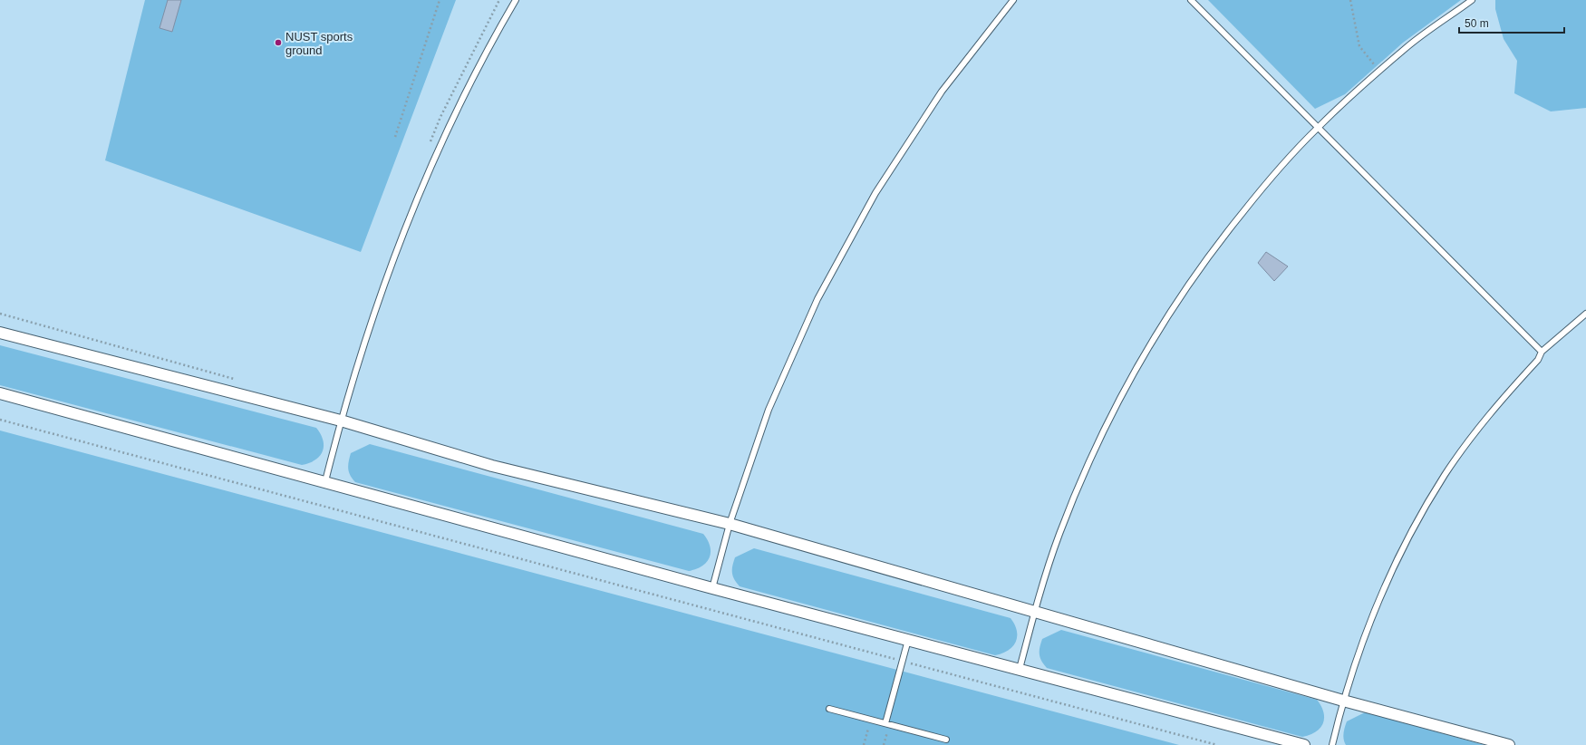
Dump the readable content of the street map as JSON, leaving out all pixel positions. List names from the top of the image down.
{
  "places": ["NUST sports ground"],
  "scale_bar": "50 m"
}
